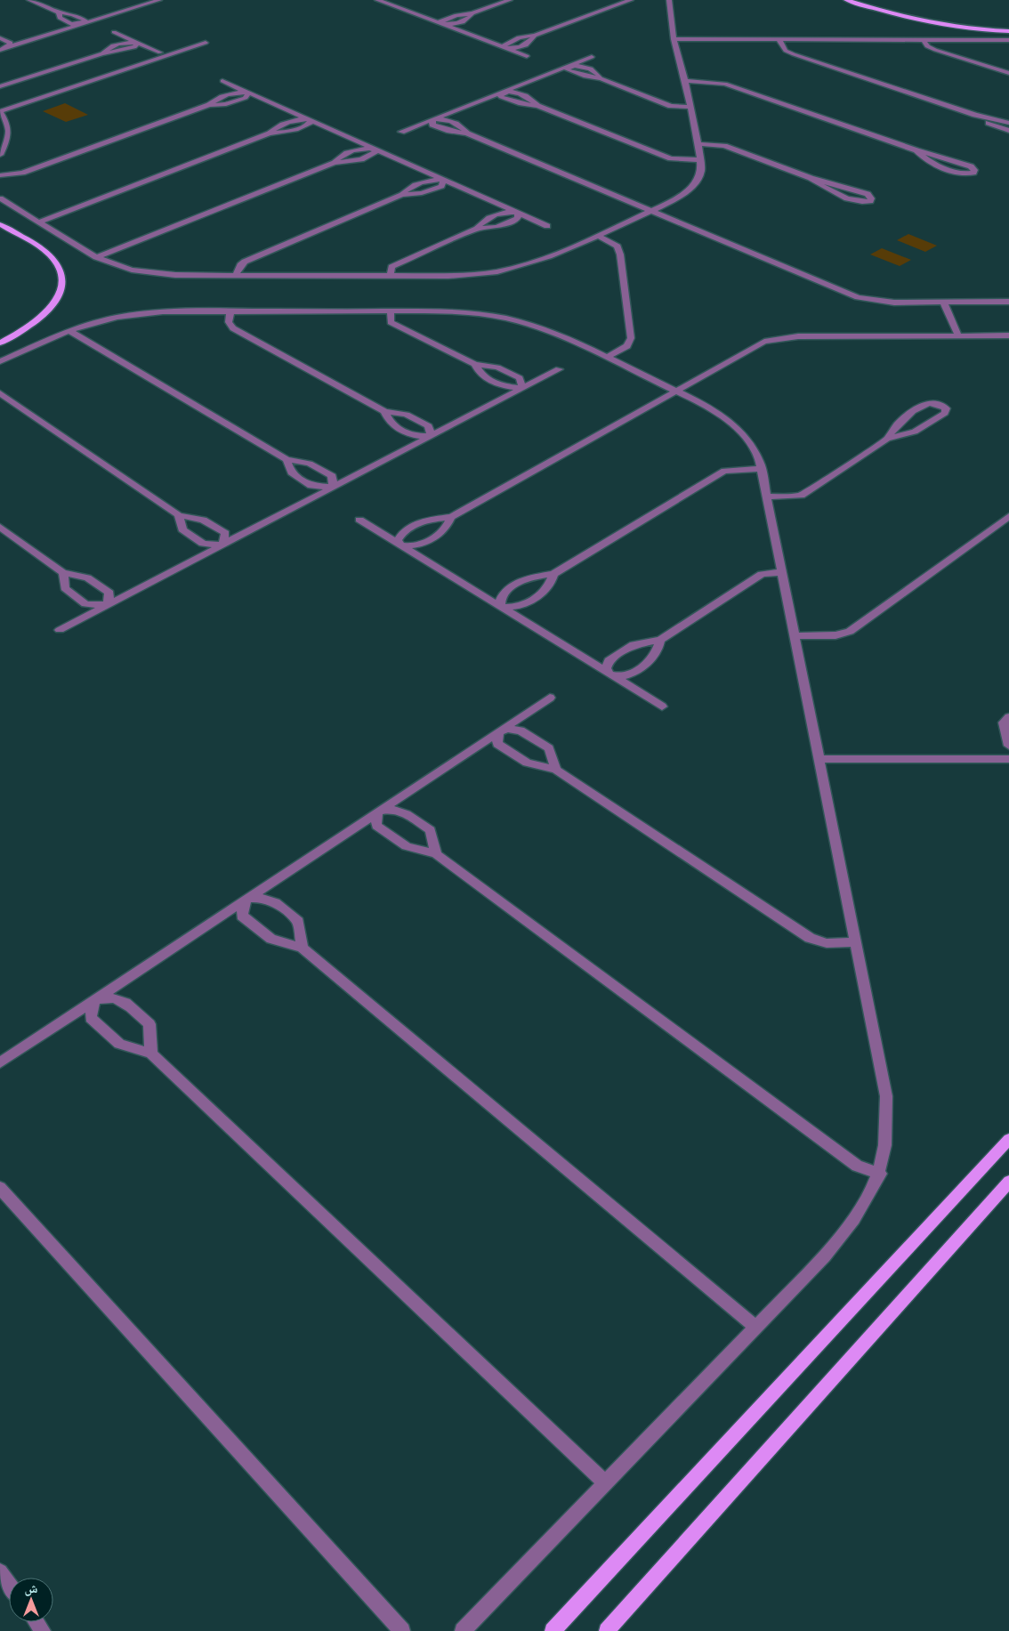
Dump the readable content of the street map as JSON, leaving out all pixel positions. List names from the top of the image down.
{
  "north": "top"
}
